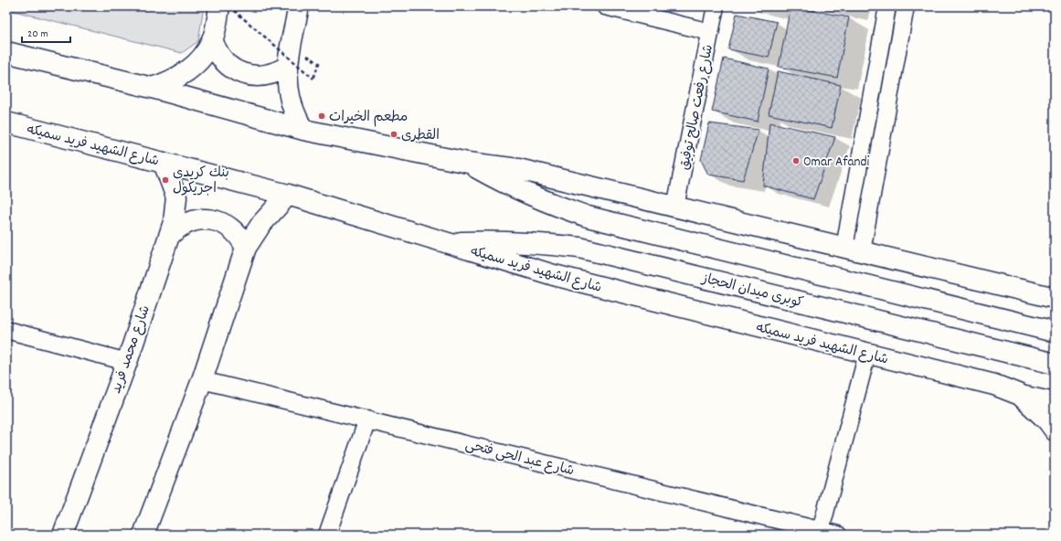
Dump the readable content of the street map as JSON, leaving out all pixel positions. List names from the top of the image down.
{
  "streets": {
    "main road": ["شارع الشهيد فريد سميكه", "كوبرى ميدان الحجاز", "شارع محمد فريد"],
    "street": ["شارع رفعت صالح توفيق", "شارع عبد الحى فتحى"]
  },
  "crossings": [
    ["شارع الشهيد فريد سميكه", "كوبرى ميدان الحجاز"],
    ["شارع الشهيد فريد سميكه", "شارع محمد فريد"]
  ],
  "places": [
    "مطعم الخيرات",
    "القطرى",
    "Omar Afandi",
    "بنك كريدى اجريكول"
  ],
  "scale_bar": "20 m"
}
